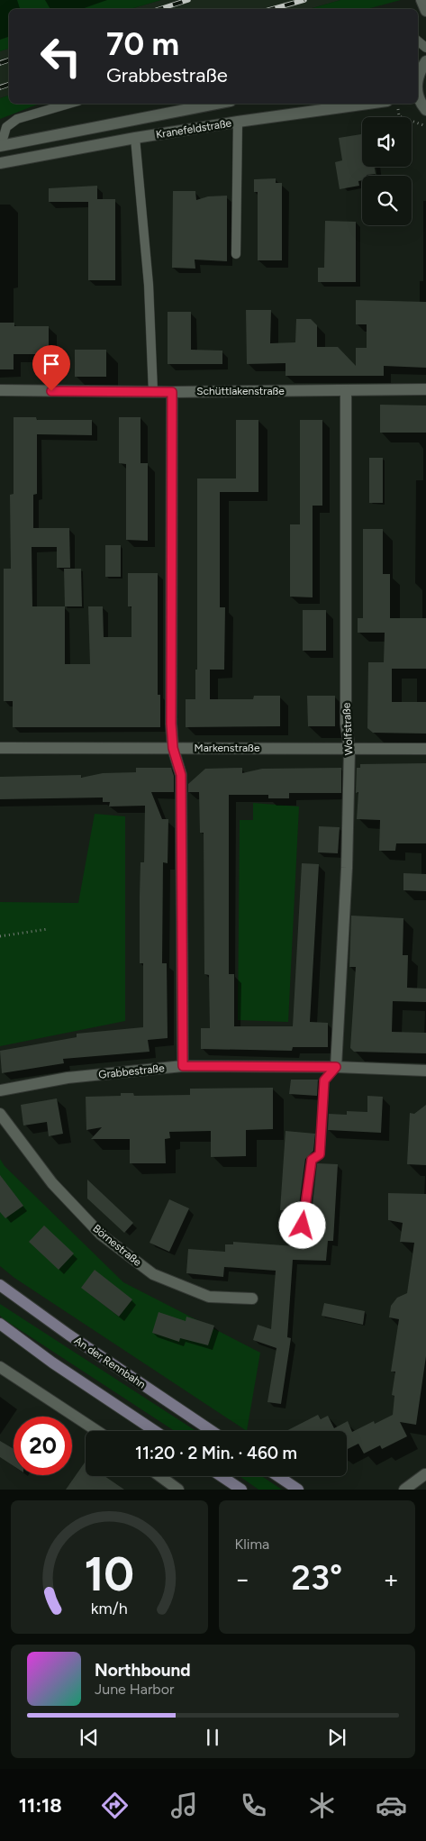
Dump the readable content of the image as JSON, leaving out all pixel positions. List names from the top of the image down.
{
  "streets": {
    "main road": ["An der Rennbahn"],
    "street": [
      "Kranefeldstraße",
      "Schüttlakenstraße",
      "Wolfstraße",
      "Markenstraße",
      "Grabbestraße",
      "Börnestraße"
    ]
  },
  "crossings": [
    ["Schüttlakenstraße", "Wolfstraße"],
    ["Wolfstraße", "Markenstraße"],
    ["Wolfstraße", "Grabbestraße"]
  ],
  "page": {
    "turn": ["70 m", "Grabbestraße"],
    "limit": "20",
    "trip": "11:20 · 2 Min. · 460 m",
    "tile": "Klima",
    "heat": ["−", "23°", "+"],
    "song": ["Northbound", "June Harbor"],
    "tabs": "11:18",
    "gauge": ["10", "km/h"]
  }
}
